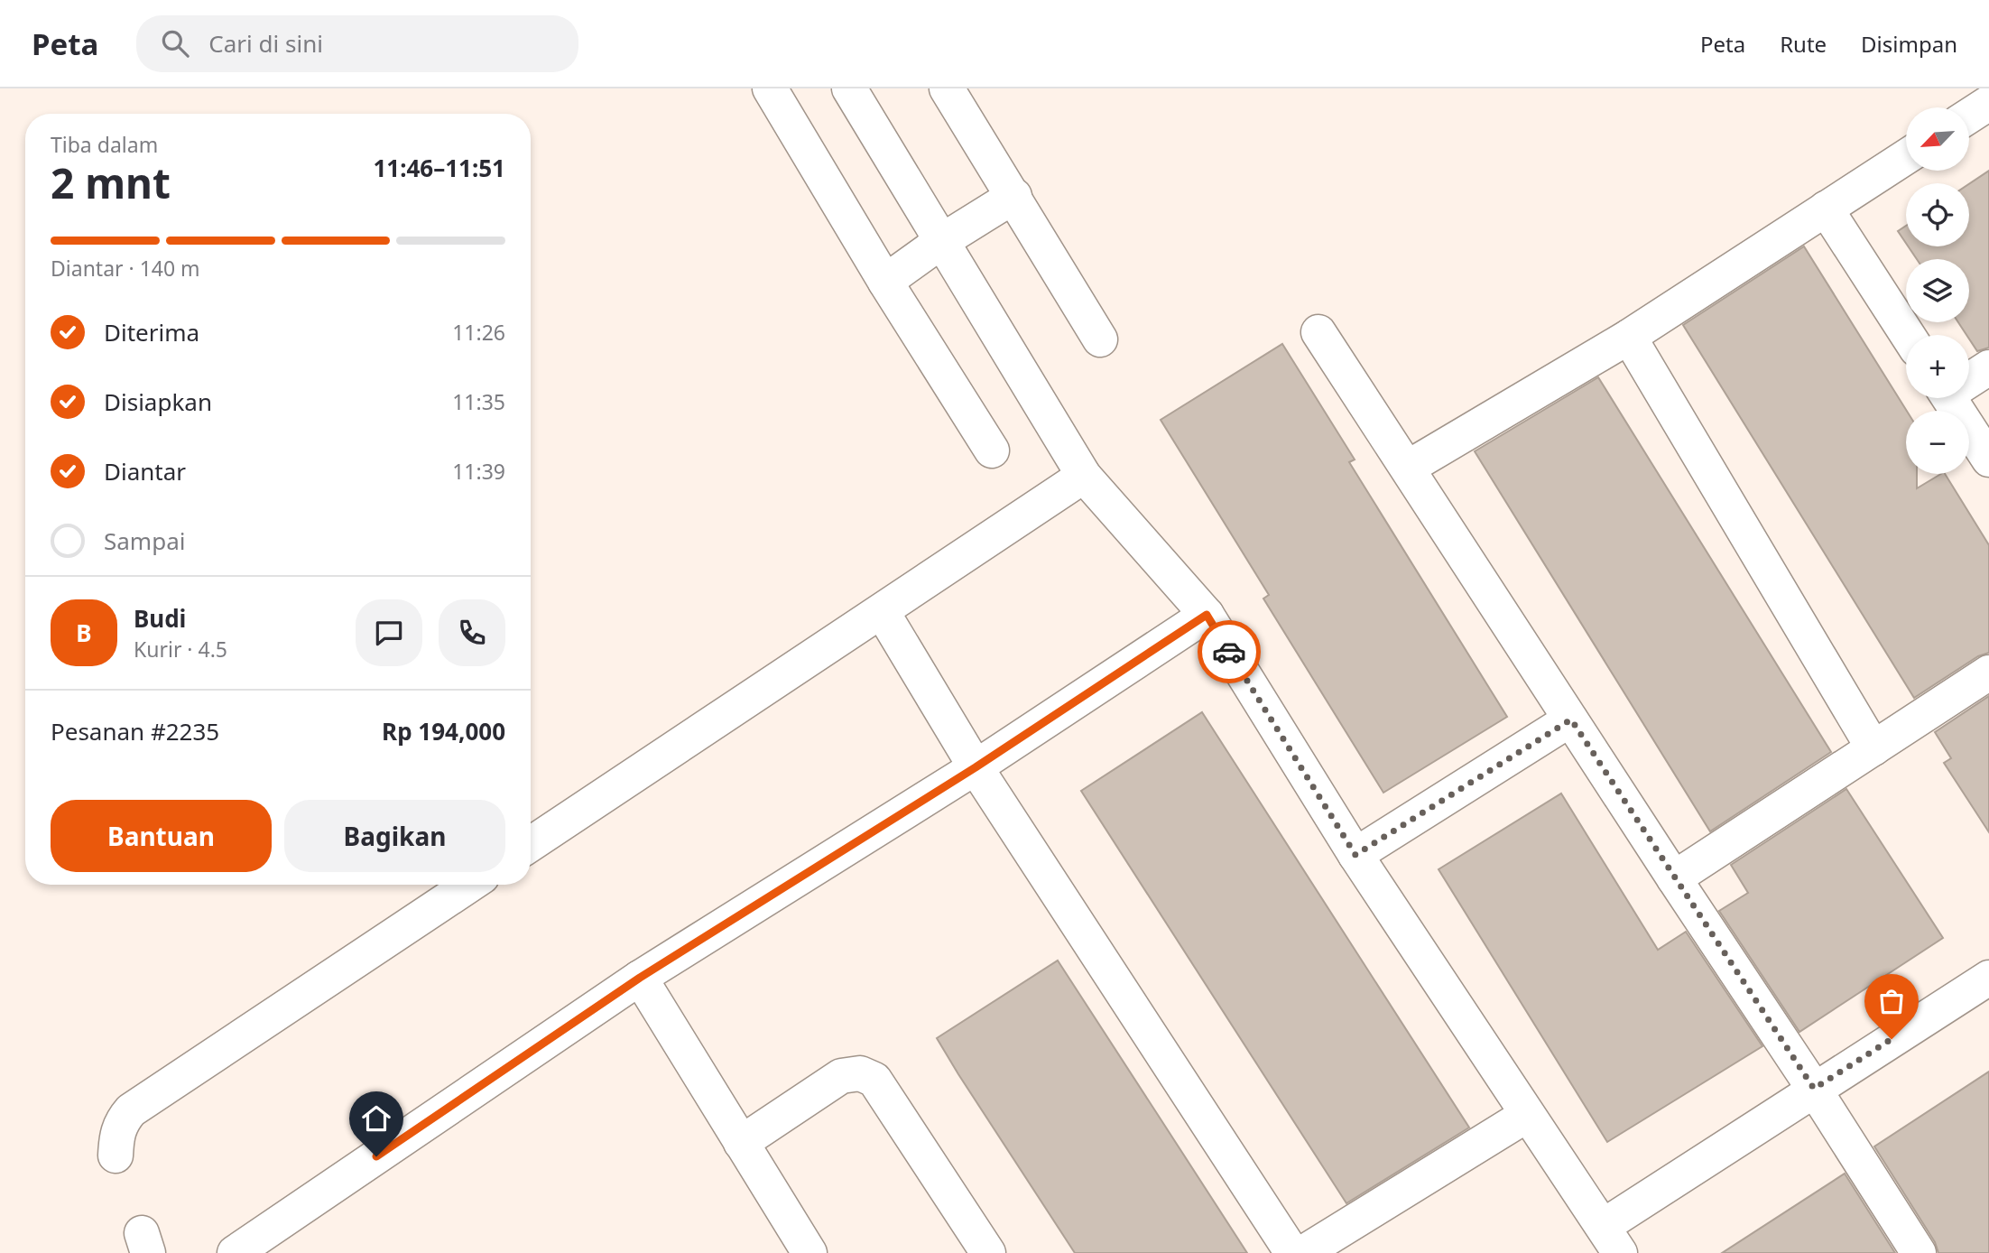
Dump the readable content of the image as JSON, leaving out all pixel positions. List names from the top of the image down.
{
  "north": "bottom left",
  "page": {
    "header": "Peta",
    "search": "Cari di sini",
    "nav": ["Peta", "Rute", "Disimpan"],
    "map_buttons": ["+", "−"],
    "heading": ["2 mnt", "Tiba dalam", "11:46–11:51"],
    "panel": [
      "Budi",
      "Kurir · 4.5",
      "Pesanan #2235",
      "Rp 194,000"
    ],
    "bar": "Diantar · 140 m",
    "list": [
      ["Diterima", "11:26"],
      ["Disiapkan", "11:35"],
      ["Diantar", "11:39"],
      "Sampai"
    ],
    "round": "B",
    "buttons": ["Bantuan", "Bagikan"]
  }
}
